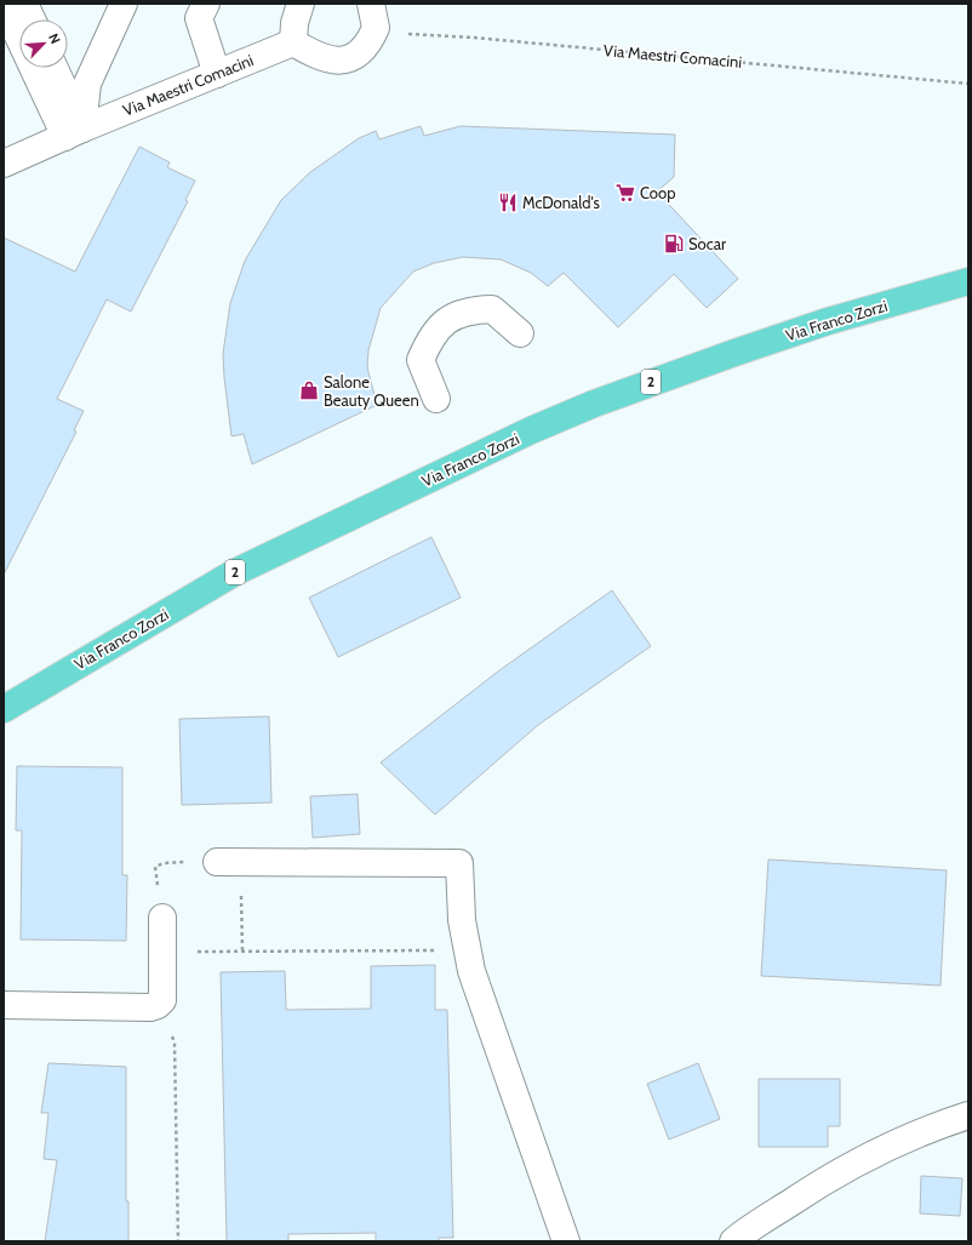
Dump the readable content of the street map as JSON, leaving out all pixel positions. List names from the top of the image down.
{
  "streets": {
    "main road": ["Via Franco Zorzi", "2"],
    "street": ["Via Maestri Comacini"]
  },
  "places": {
    "supermarket": ["Coop"],
    "restaurant": ["McDonald's"],
    "fuel station": ["Socar"],
    "shop": ["Salone Beauty Queen"]
  },
  "north": "top right"
}
